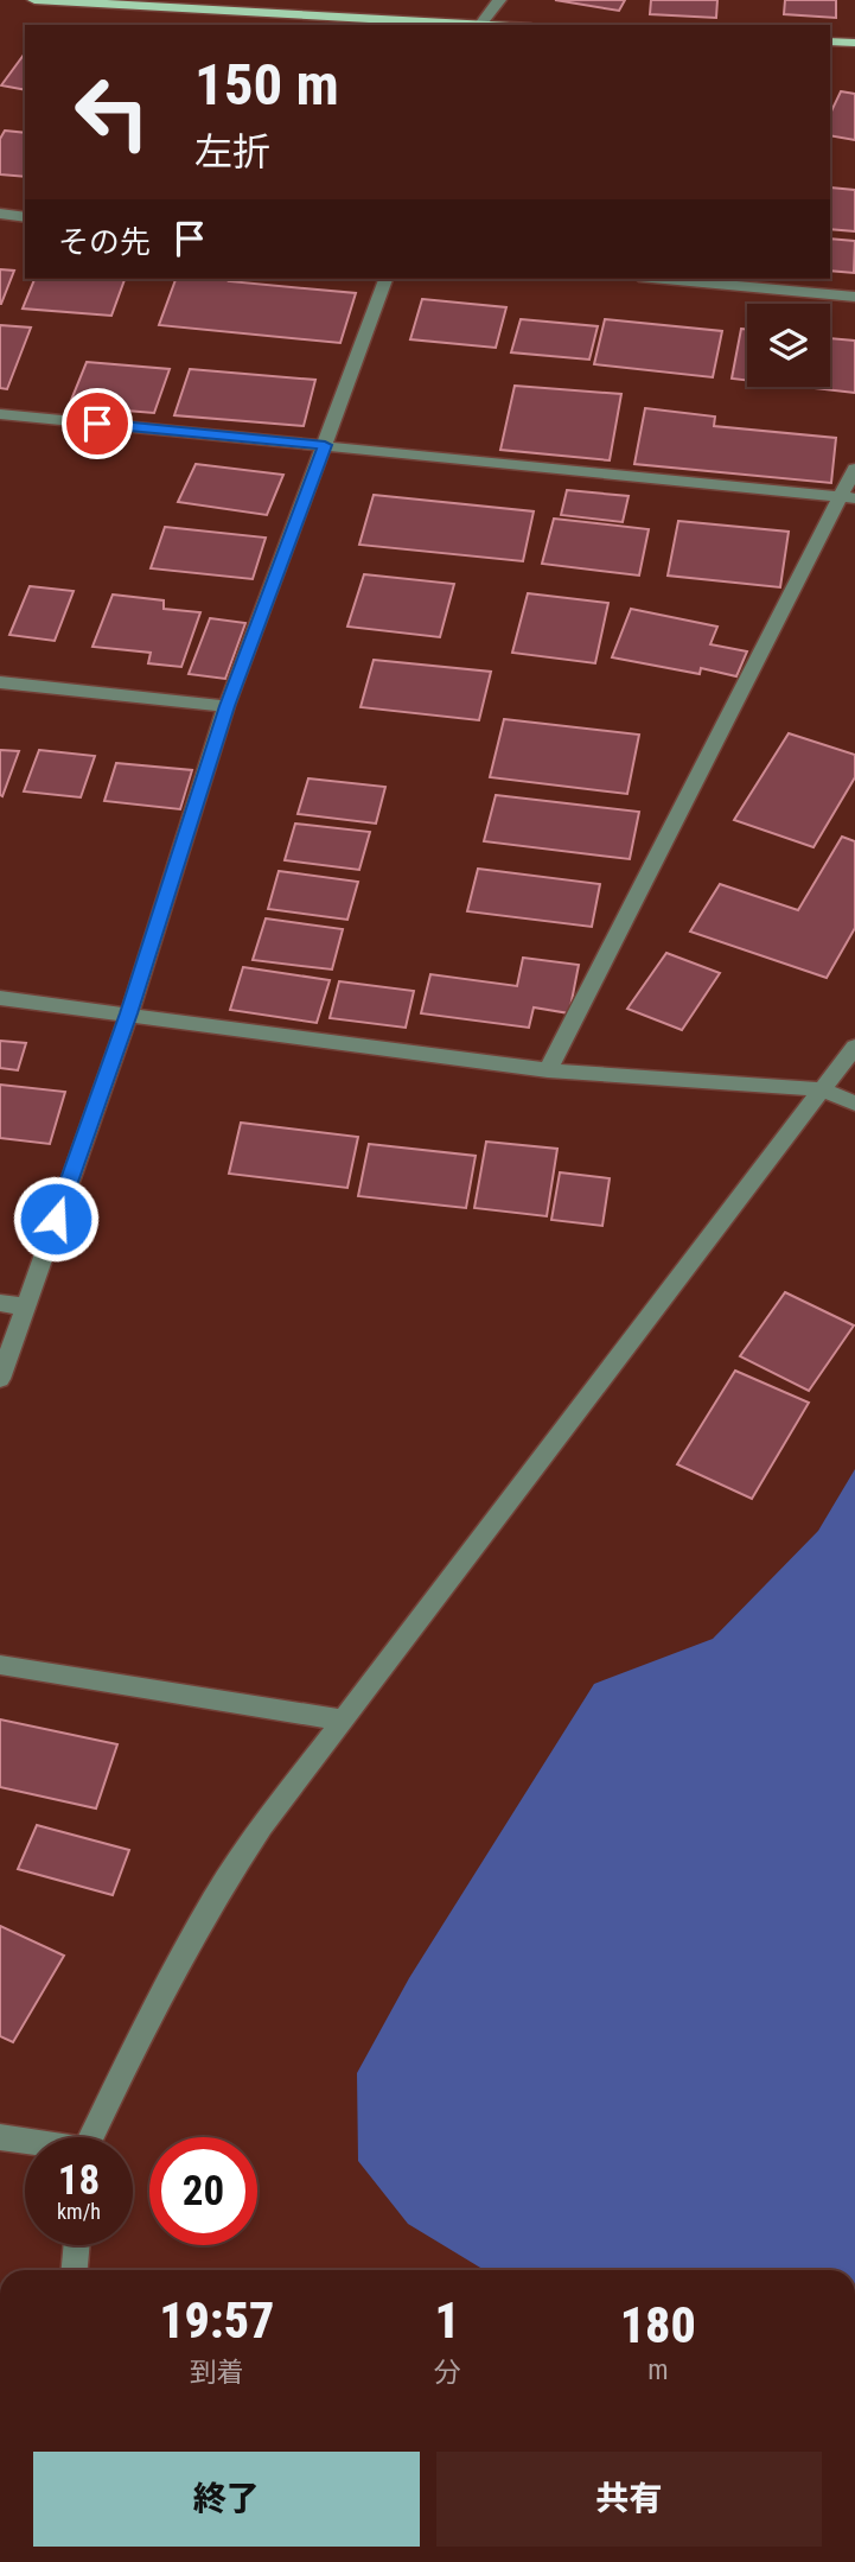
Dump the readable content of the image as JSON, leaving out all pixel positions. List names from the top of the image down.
{
  "page": {
    "turn": ["150 m", "左折"],
    "then": "その先",
    "speed": "18 km/h",
    "limit": "20",
    "eta": [
      "19:57",
      "到着",
      "1",
      "分",
      "180",
      "m"
    ],
    "buttons": ["終了", "共有"]
  }
}
